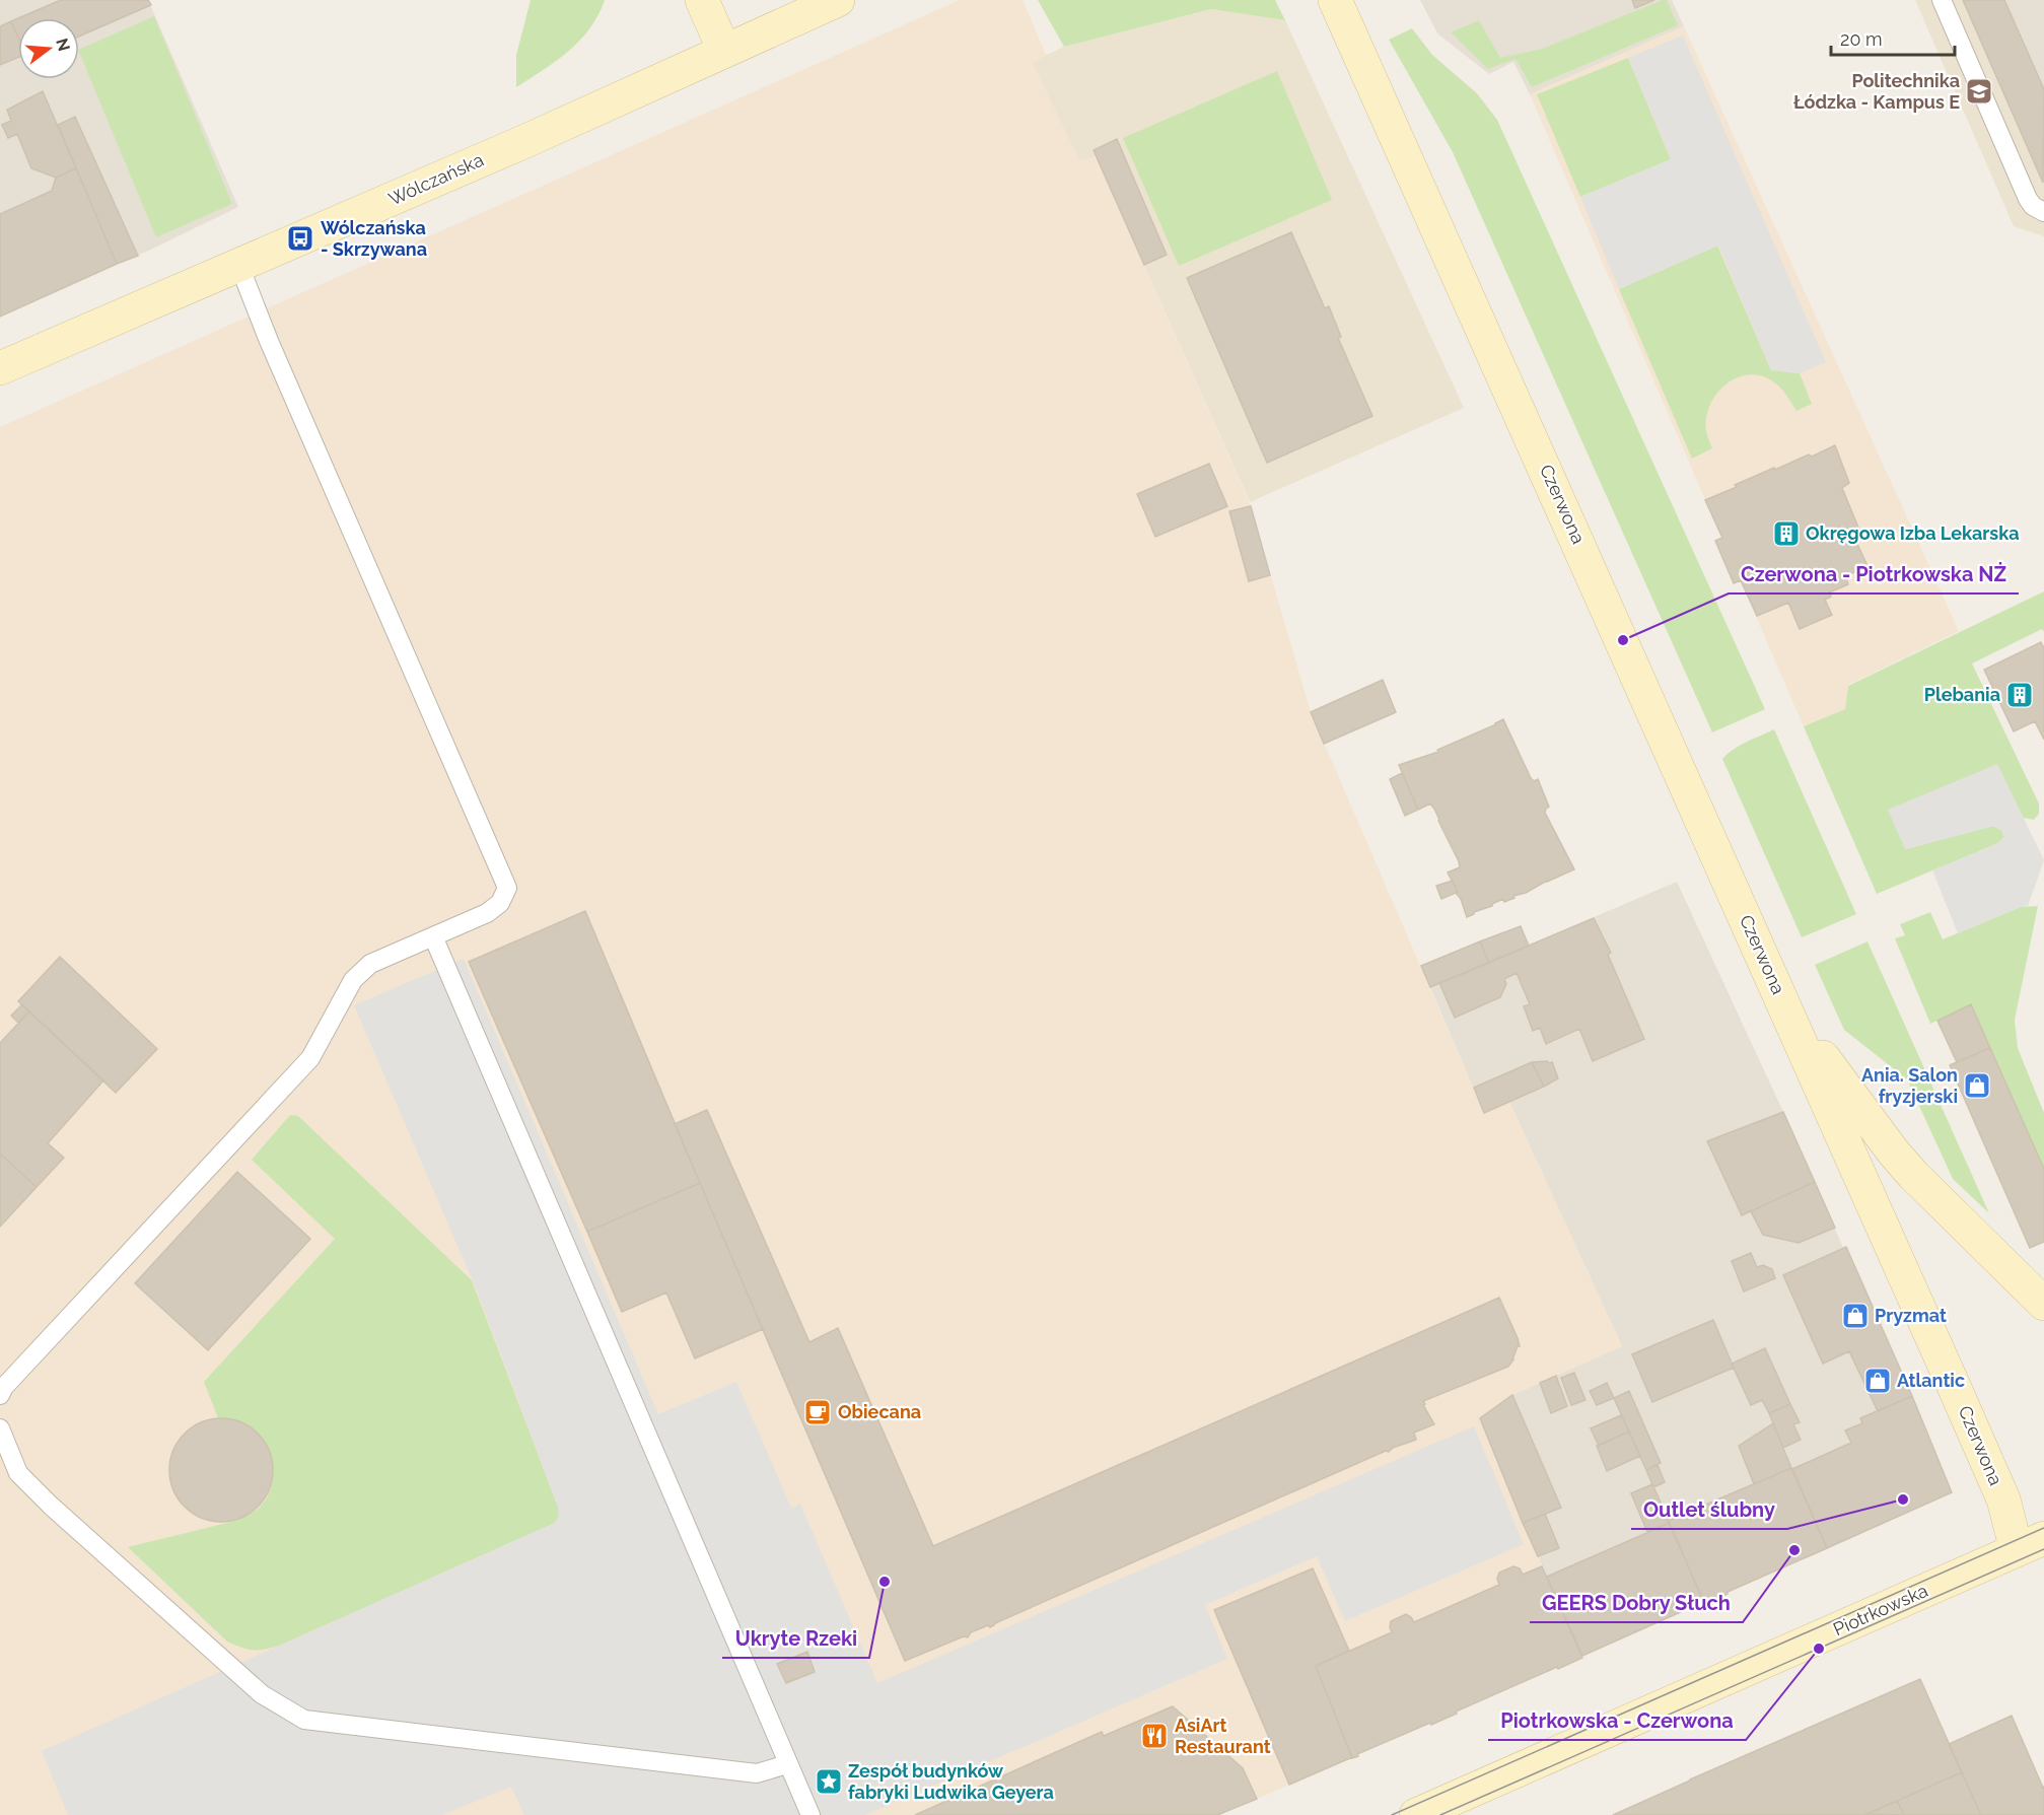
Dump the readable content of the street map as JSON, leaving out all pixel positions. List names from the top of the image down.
{
  "streets": {
    "street": ["Wólczańska", "Czerwona", "Piotrkowska"]
  },
  "crossings": [
    ["Czerwona", "Piotrkowska"]
  ],
  "places": {
    "school or university": ["Politechnika Łódzka - Kampus E"],
    "bus stop": ["Wólczańska - Skrzywana"],
    "building": ["Okręgowa Izba Lekarska", "Plebania"],
    "other": [
      "Czerwona - Piotrkowska NŻ",
      "Outlet ślubny",
      "GEERS Dobry Słuch",
      "Ukryte Rzeki",
      "Piotrkowska - Czerwona"
    ],
    "shop": ["Ania. Salon fryzjerski", "Pryzmat", "Atlantic"],
    "cafe": ["Obiecana"],
    "restaurant": ["AsiArt Restaurant"],
    "place": ["Zespół budynków fabryki Ludwika Geyera"]
  },
  "scale_bar": "20 m",
  "north": "right"
}
